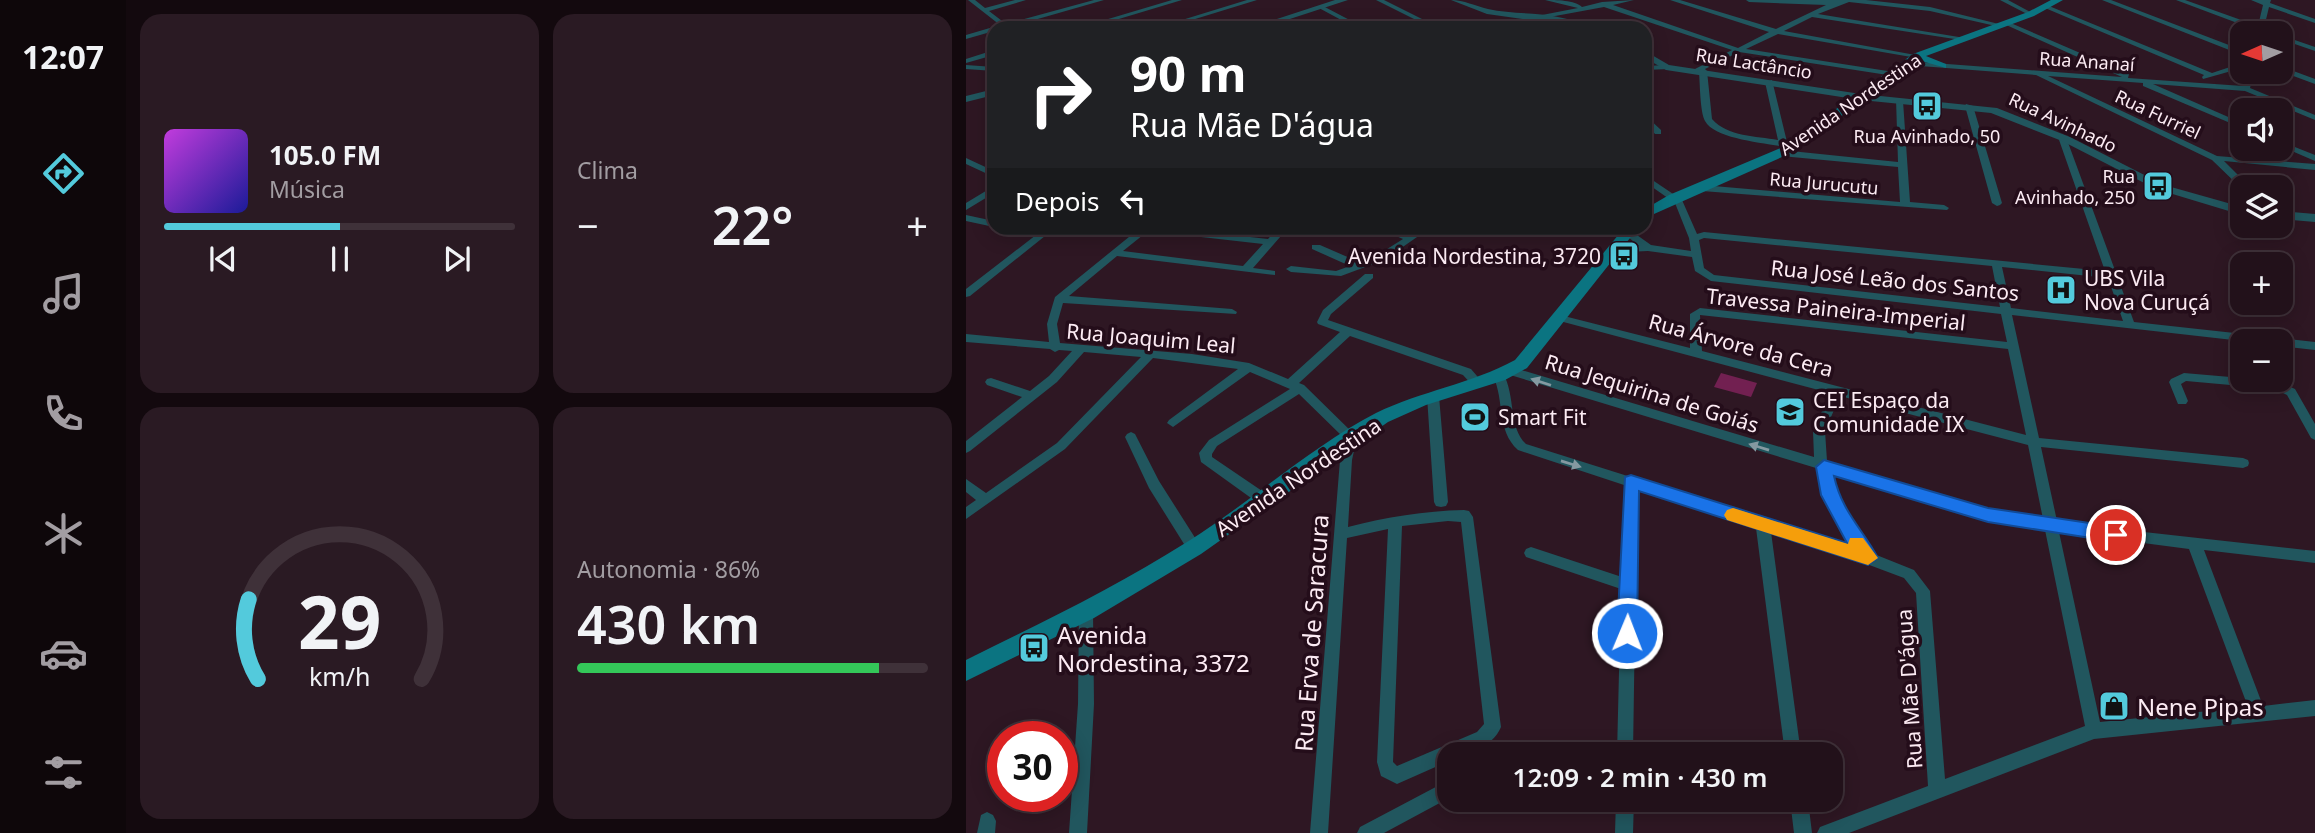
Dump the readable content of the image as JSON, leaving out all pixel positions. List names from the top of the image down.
{
  "streets": {
    "main road": ["Avenida Nordestina"],
    "street": [
      "Rua Ananaí",
      "Rua Lactâncio",
      "Rua Furriel",
      "Rua Avinhado",
      "Rua Jurucutu",
      "Rua José Leão dos Santos",
      "Travessa Paineira-Imperial",
      "Rua Joaquim Leal",
      "Rua Árvore da Cera",
      "Rua Jequirina de Goiás",
      "Rua Erva de Saracura",
      "Rua Mãe D'água"
    ]
  },
  "crossings": [
    ["Rua Ananaí", "Avenida Nordestina"],
    ["Rua Ananaí", "Rua Furriel"],
    ["Rua Lactâncio", "Avenida Nordestina"],
    ["Rua Lactâncio", "Rua Avinhado"],
    ["Avenida Nordestina", "Rua Avinhado"],
    ["Avenida Nordestina", "Rua Jurucutu"],
    ["Avenida Nordestina", "Rua Joaquim Leal"],
    ["Avenida Nordestina", "Rua Árvore da Cera"],
    ["Avenida Nordestina", "Rua Jequirina de Goiás"],
    ["Avenida Nordestina", "Rua Erva de Saracura"],
    ["Avenida Nordestina", "Rua Mãe D'água"],
    ["Travessa Paineira-Imperial", "Rua Árvore da Cera"],
    ["Rua Joaquim Leal", "Rua Erva de Saracura"],
    ["Rua Jequirina de Goiás", "Rua Mãe D'água"]
  ],
  "one_way": ["Rua Jequirina de Goiás"],
  "places": {
    "bus stop": [
      "Rua Avinhado, 50",
      "Rua Avinhado, 250",
      "Avenida Nordestina, 3720",
      "Avenida Nordestina, 3372"
    ],
    "hospital": ["UBS Vila Nova Curuçá"],
    "school or university": ["CEI Espaço da Comunidade IX"],
    "sports": ["Smart Fit"],
    "shop": ["Nene Pipas"]
  },
  "north": "left",
  "page": {
    "tabs": "12:07",
    "tile": [
      "Clima",
      ["Autonomia · 86%", "430 km"]
    ],
    "map_buttons": ["+", "−"],
    "turn": ["90 m", "Rua Mãe D'água"],
    "song": ["105.0 FM", "Música"],
    "then": "Depois",
    "heat": ["−", "22°", "+"],
    "limit": "30",
    "trip": "12:09 · 2 min · 430 m",
    "gauge": ["29", "km/h"]
  }
}
